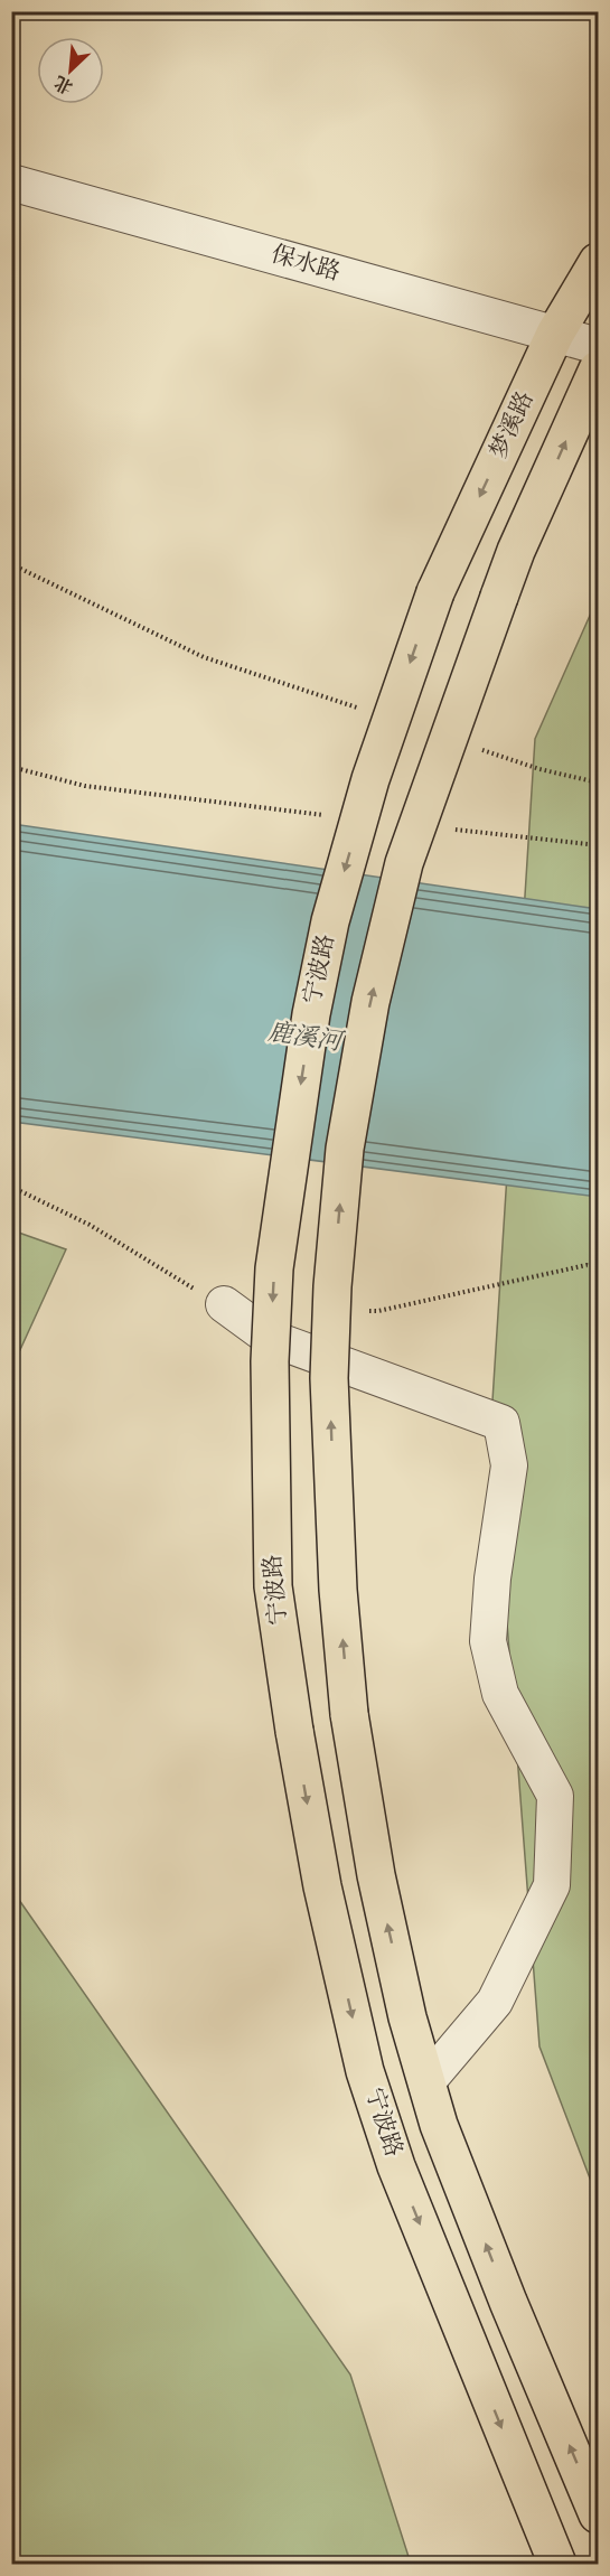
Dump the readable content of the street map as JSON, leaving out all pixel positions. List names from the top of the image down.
{
  "streets": {
    "main road": ["梦溪路", "宁波路"],
    "street": ["保水路"]
  },
  "crossings": [
    ["保水路", "梦溪路"],
    ["梦溪路", "宁波路"]
  ],
  "water": ["鹿溪河"],
  "north": "bottom left"
}
